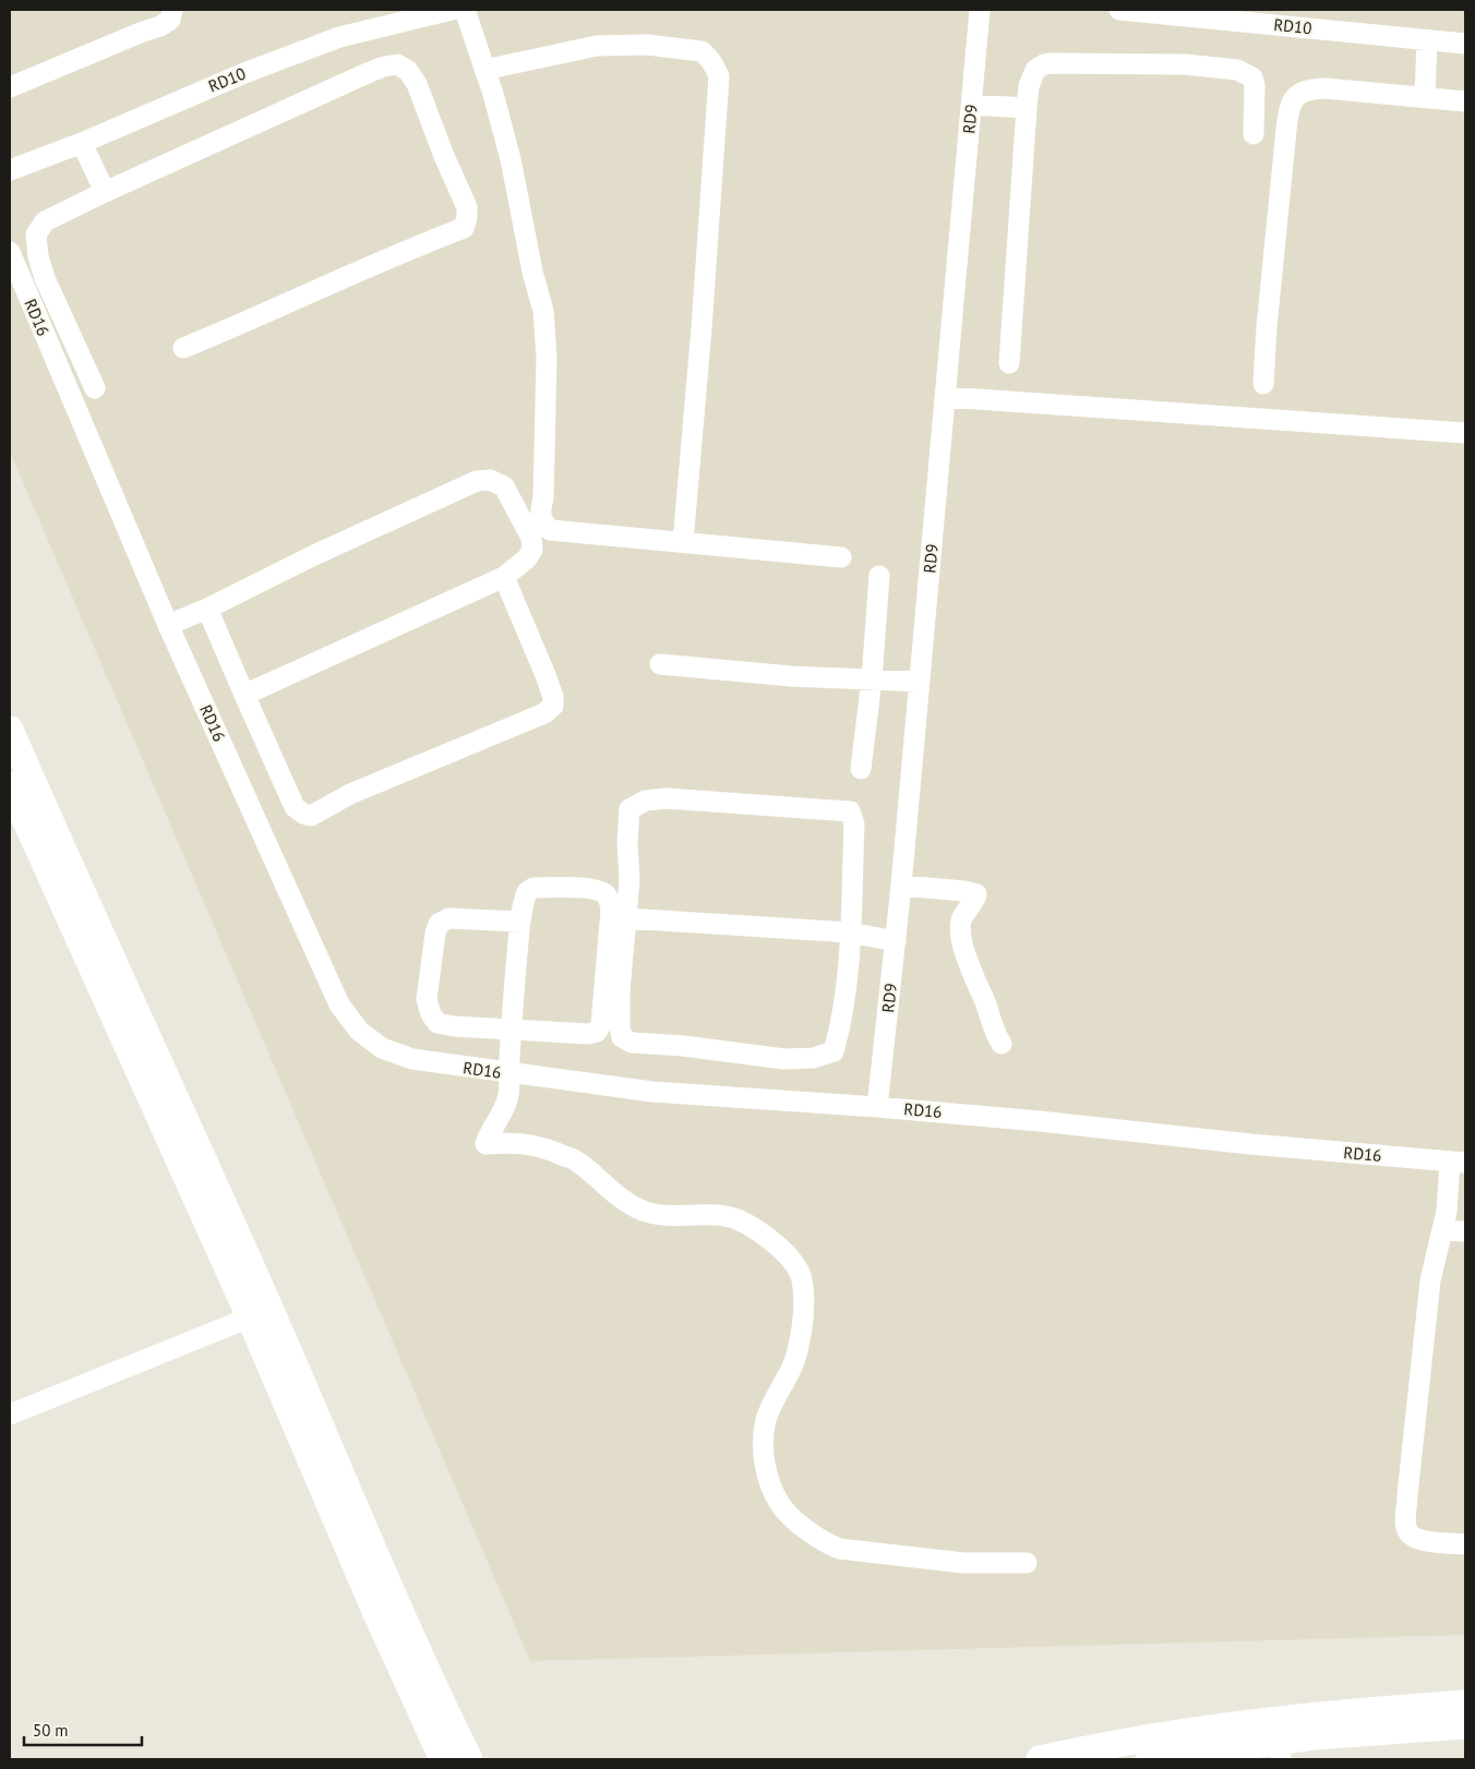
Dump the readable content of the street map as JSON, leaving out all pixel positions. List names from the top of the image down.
{
  "streets": {
    "street": ["RD10", "RD9", "RD16"]
  },
  "crossings": [
    ["RD9", "RD16"]
  ],
  "scale_bar": "50 m"
}
